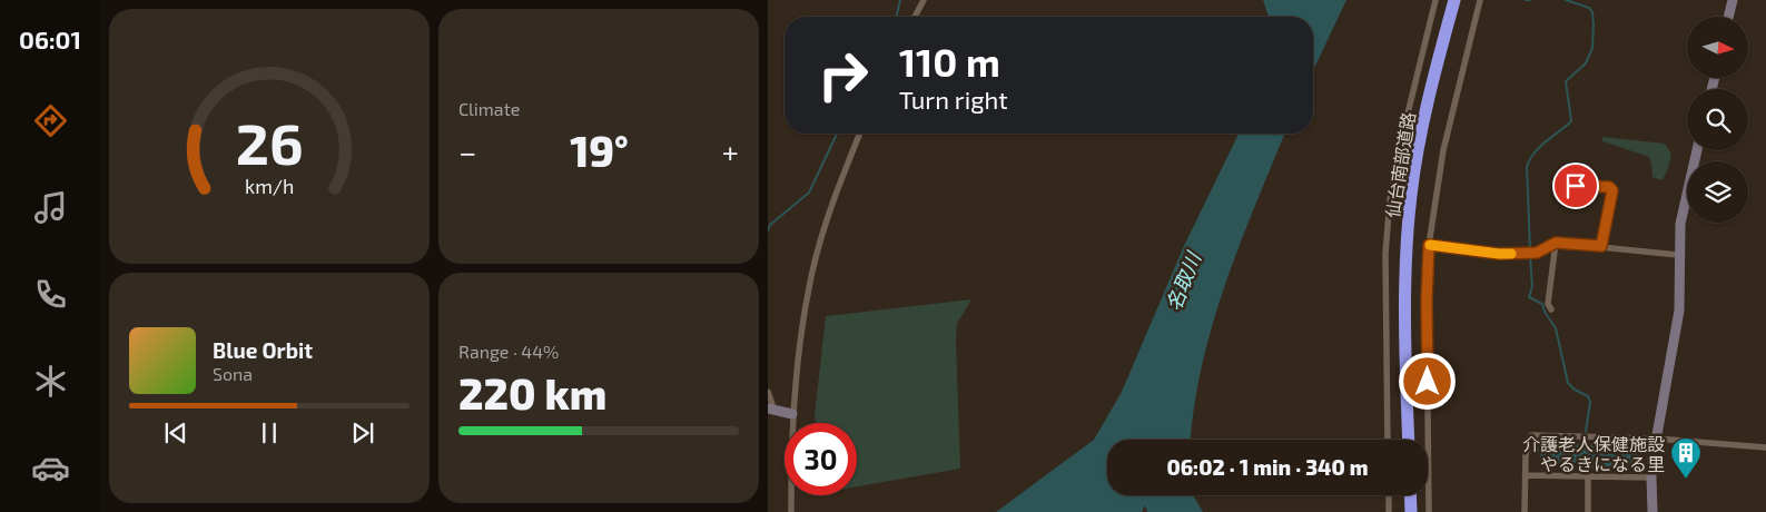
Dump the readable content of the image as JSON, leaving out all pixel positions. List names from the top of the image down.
{
  "streets": {
    "highway": ["仙台南部道路"]
  },
  "water": ["名取川"],
  "places": {
    "building": ["介護老人保健施設 やるきになる里"]
  },
  "north": "right",
  "page": {
    "tabs": "06:01",
    "tile": [
      "Climate",
      ["Range · 44%", "220 km"]
    ],
    "turn": ["110 m", "Turn right"],
    "heat": ["−", "19°", "+"],
    "song": ["Blue Orbit", "Sona"],
    "limit": "30",
    "trip": "06:02 · 1 min · 340 m",
    "gauge": ["26", "km/h"]
  }
}
